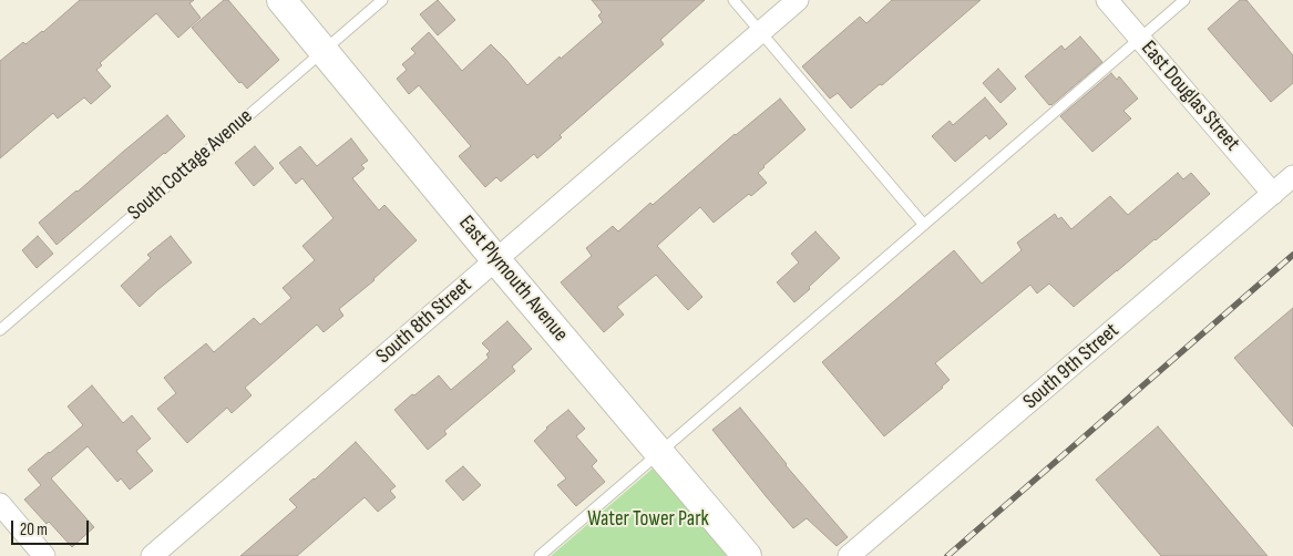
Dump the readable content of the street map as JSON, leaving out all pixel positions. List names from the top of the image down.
{
  "streets": {
    "main road": ["East Plymouth Avenue"],
    "street": ["East Douglas Street", "South 8th Street", "South 9th Street"],
    "lane": ["South Cottage Avenue"]
  },
  "crossings": [
    ["East Douglas Street", "South 9th Street"],
    ["South Cottage Avenue", "East Plymouth Avenue"],
    ["East Plymouth Avenue", "South 8th Street"]
  ],
  "parks": ["Water Tower Park"],
  "scale_bar": "20 m"
}
